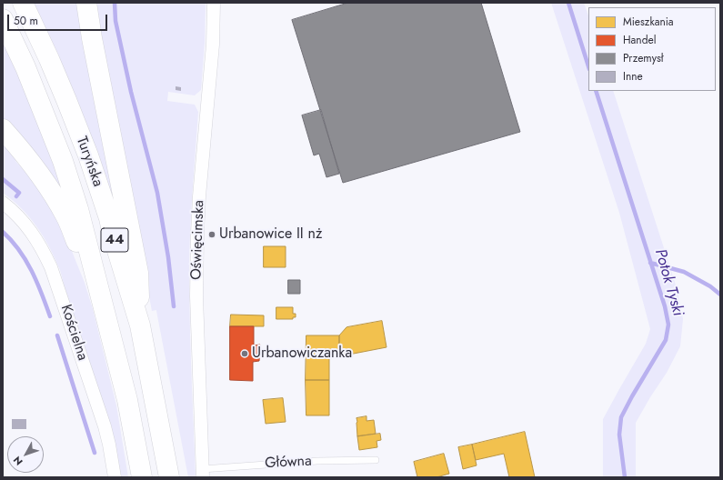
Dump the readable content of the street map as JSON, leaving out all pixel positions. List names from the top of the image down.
{
  "streets": {
    "highway": ["Turyńska", "44"],
    "street": ["Oświęcimska", "Kościelna"],
    "lane": ["Główna"]
  },
  "crossings": [
    ["Turyńska", "44"],
    ["Oświęcimska", "Główna"]
  ],
  "water": ["Potok Tyski"],
  "places": ["Urbanowice II nż", "Urbanowiczanka"],
  "legend": [
    "Mieszkania",
    "Handel",
    "Przemysł",
    "Inne"
  ],
  "scale_bar": "50 m",
  "north": "bottom left"
}
